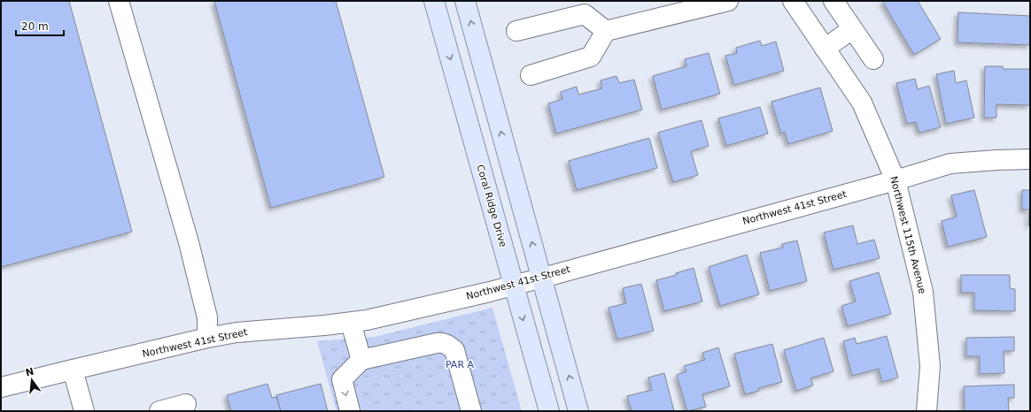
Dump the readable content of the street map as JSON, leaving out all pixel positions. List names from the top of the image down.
{
  "streets": {
    "main road": ["Coral Ridge Drive"],
    "street": ["Northwest 41st Street", "Northwest 115th Avenue"]
  },
  "crossings": [
    ["Coral Ridge Drive", "Northwest 41st Street"],
    ["Northwest 41st Street", "Northwest 115th Avenue"]
  ],
  "parks": ["PAR A"],
  "scale_bar": "20 m",
  "north": "top"
}
